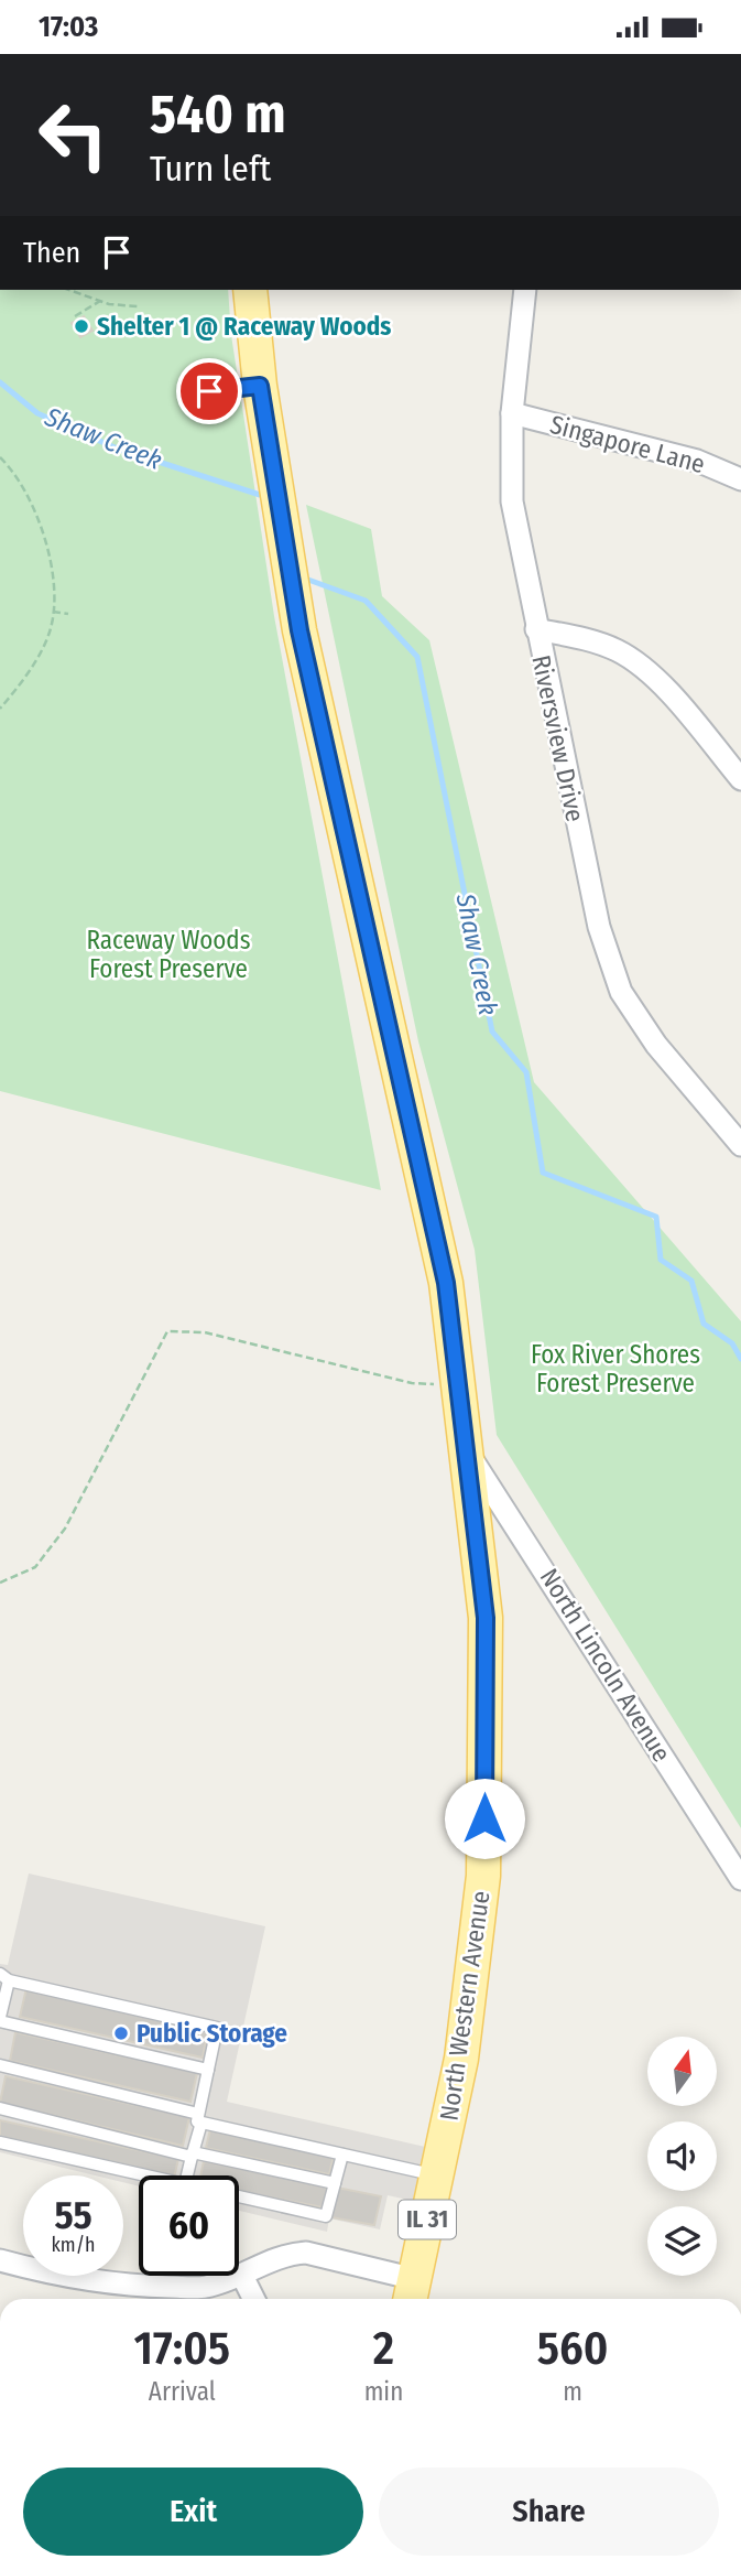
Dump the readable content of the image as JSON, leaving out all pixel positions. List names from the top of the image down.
{
  "streets": {
    "main road": ["North Western Avenue", "IL 31"],
    "street": ["Singapore Lane", "Riversview Drive", "North Lincoln Avenue"]
  },
  "crossings": [
    ["Singapore Lane", "Riversview Drive"],
    ["North Lincoln Avenue", "North Western Avenue"]
  ],
  "water": ["Shaw Creek"],
  "parks": ["Raceway Woods Forest Preserve", "Fox River Shores Forest Preserve"],
  "places": ["Shelter 1 @ Raceway Woods", "Public Storage"],
  "north": "top",
  "page": {
    "status": "17:03",
    "turn": ["540 m", "Turn left"],
    "then": "Then",
    "speed": "55 km/h",
    "limit": "60",
    "eta": [
      "17:05",
      "Arrival",
      "2",
      "min",
      "560",
      "m"
    ],
    "buttons": ["Exit", "Share"]
  }
}
